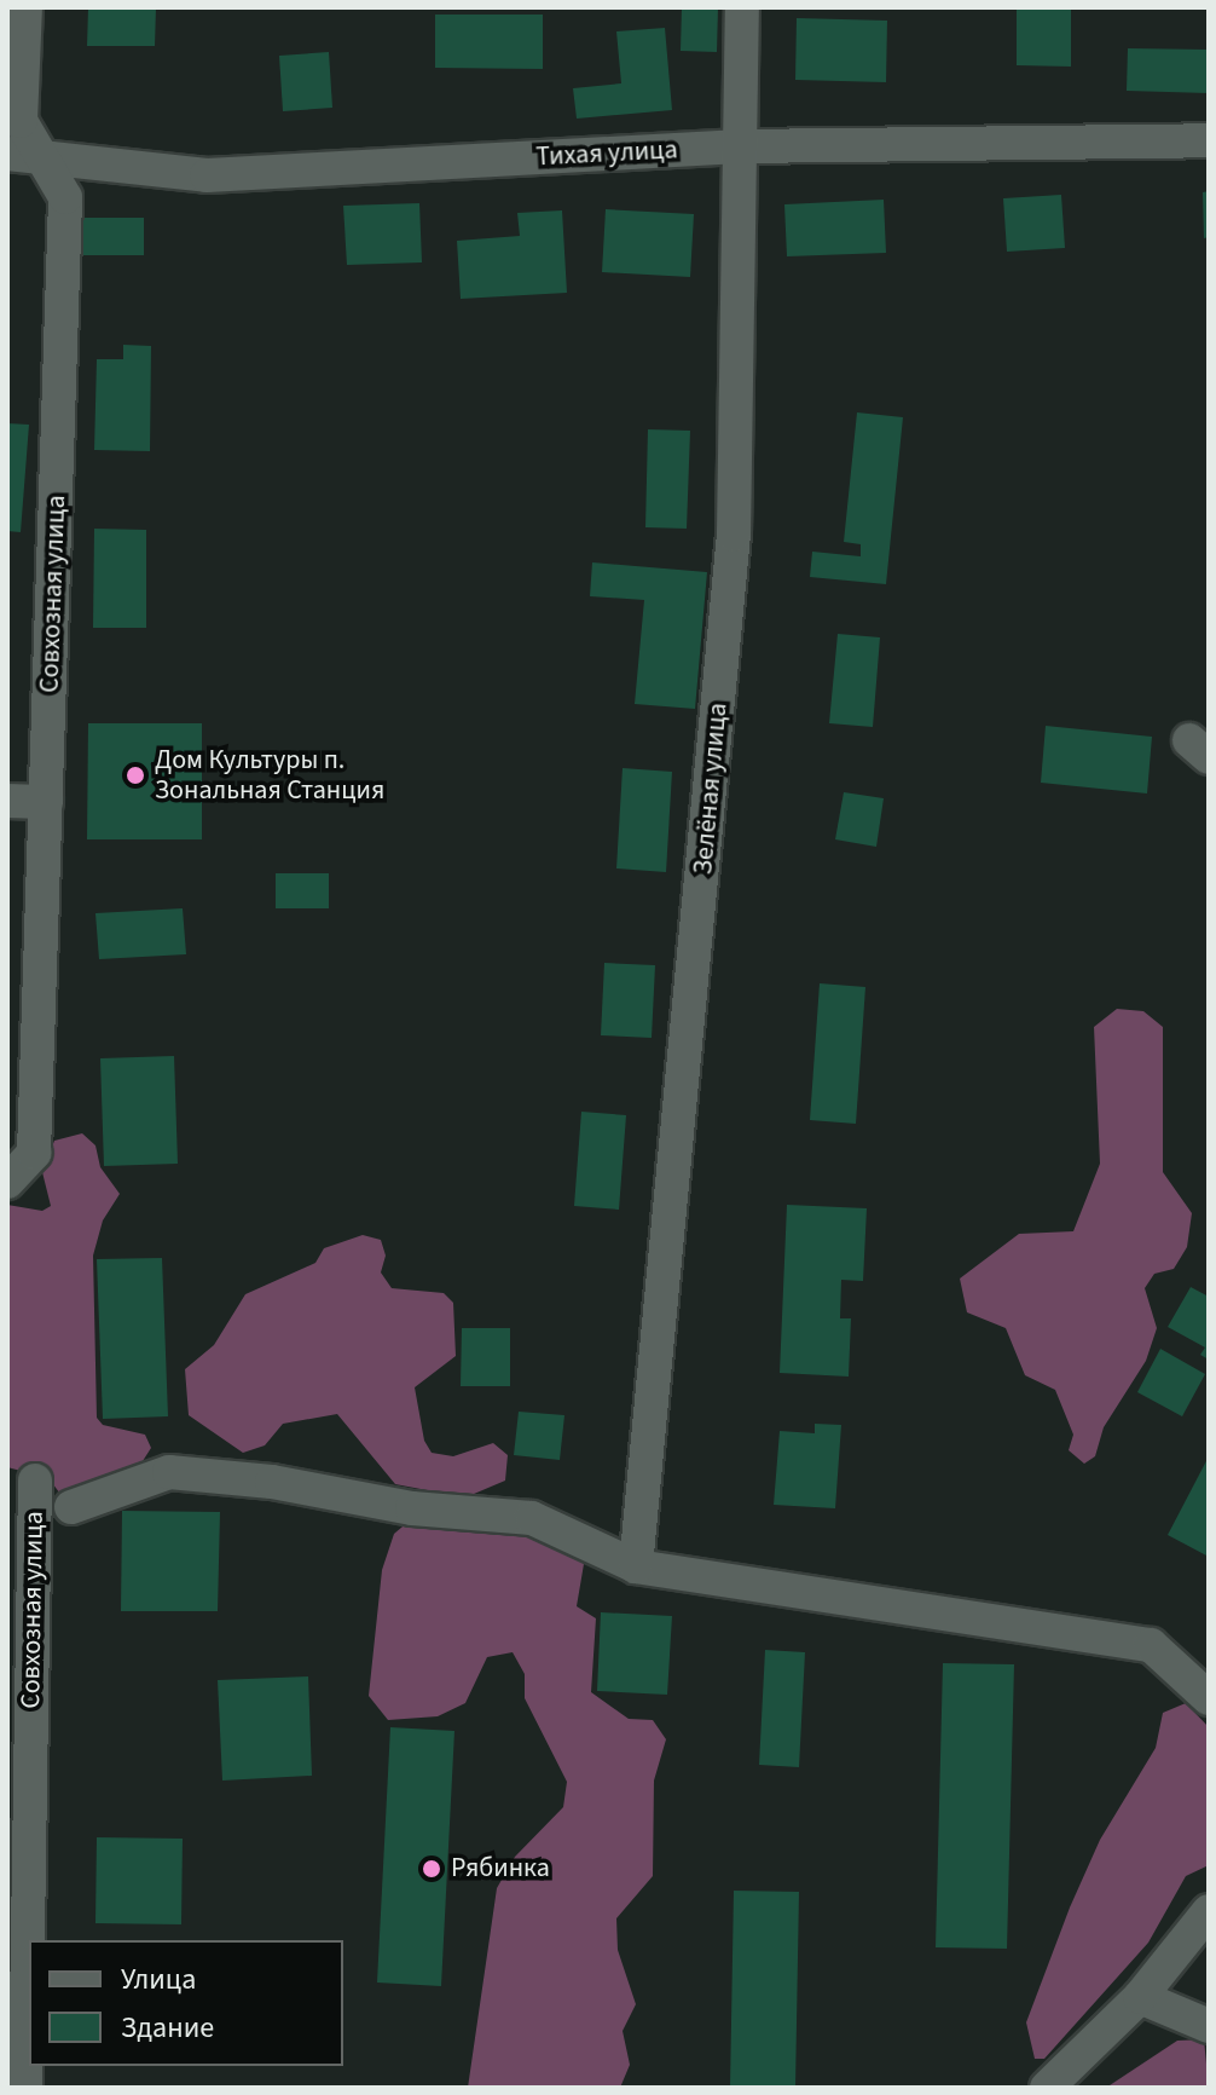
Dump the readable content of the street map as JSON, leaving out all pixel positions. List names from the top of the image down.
{
  "streets": {
    "street": ["Тихая улица", "Совхозная улица", "Зелёная улица"]
  },
  "crossings": [
    ["Тихая улица", "Совхозная улица"],
    ["Тихая улица", "Зелёная улица"]
  ],
  "places": ["Дом Культуры п. Зональная Станция", "Рябинка"],
  "legend": ["Улица", "Здание"]
}
